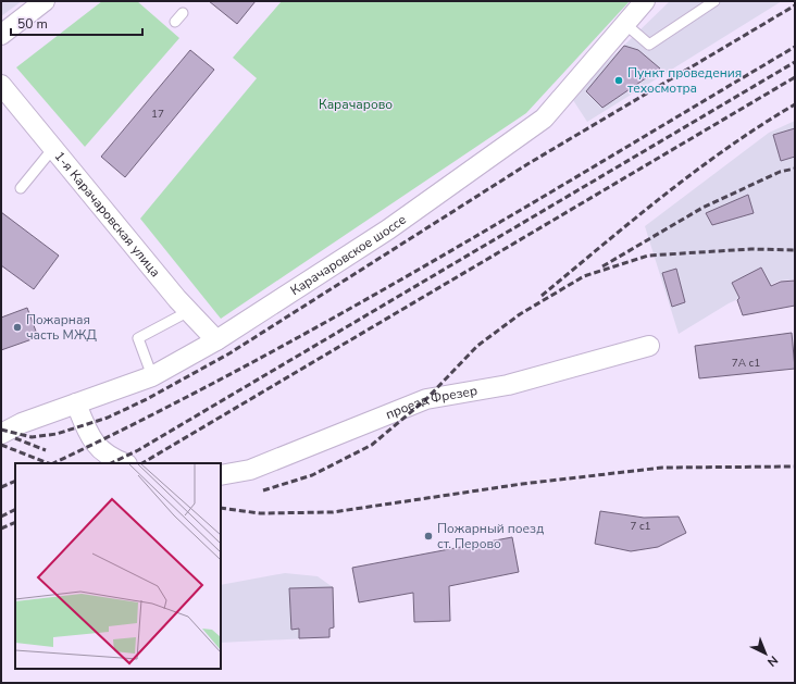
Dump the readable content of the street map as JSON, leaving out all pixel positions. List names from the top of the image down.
{
  "streets": {
    "street": ["1-я Карачаровская улица", "Карачаровское шоссе", "проезд Фрезер"]
  },
  "crossings": [
    ["1-я Карачаровская улица", "Карачаровское шоссе"]
  ],
  "parks": ["Карачарово"],
  "places": ["Пункт проведения техосмотра", "Пожарная часть МЖД", "Пожарный поезд ст. Перово"],
  "house_numbers": ["17", "7А с1", "7 c1"],
  "scale_bar": "50 m",
  "north": "bottom right"
}
